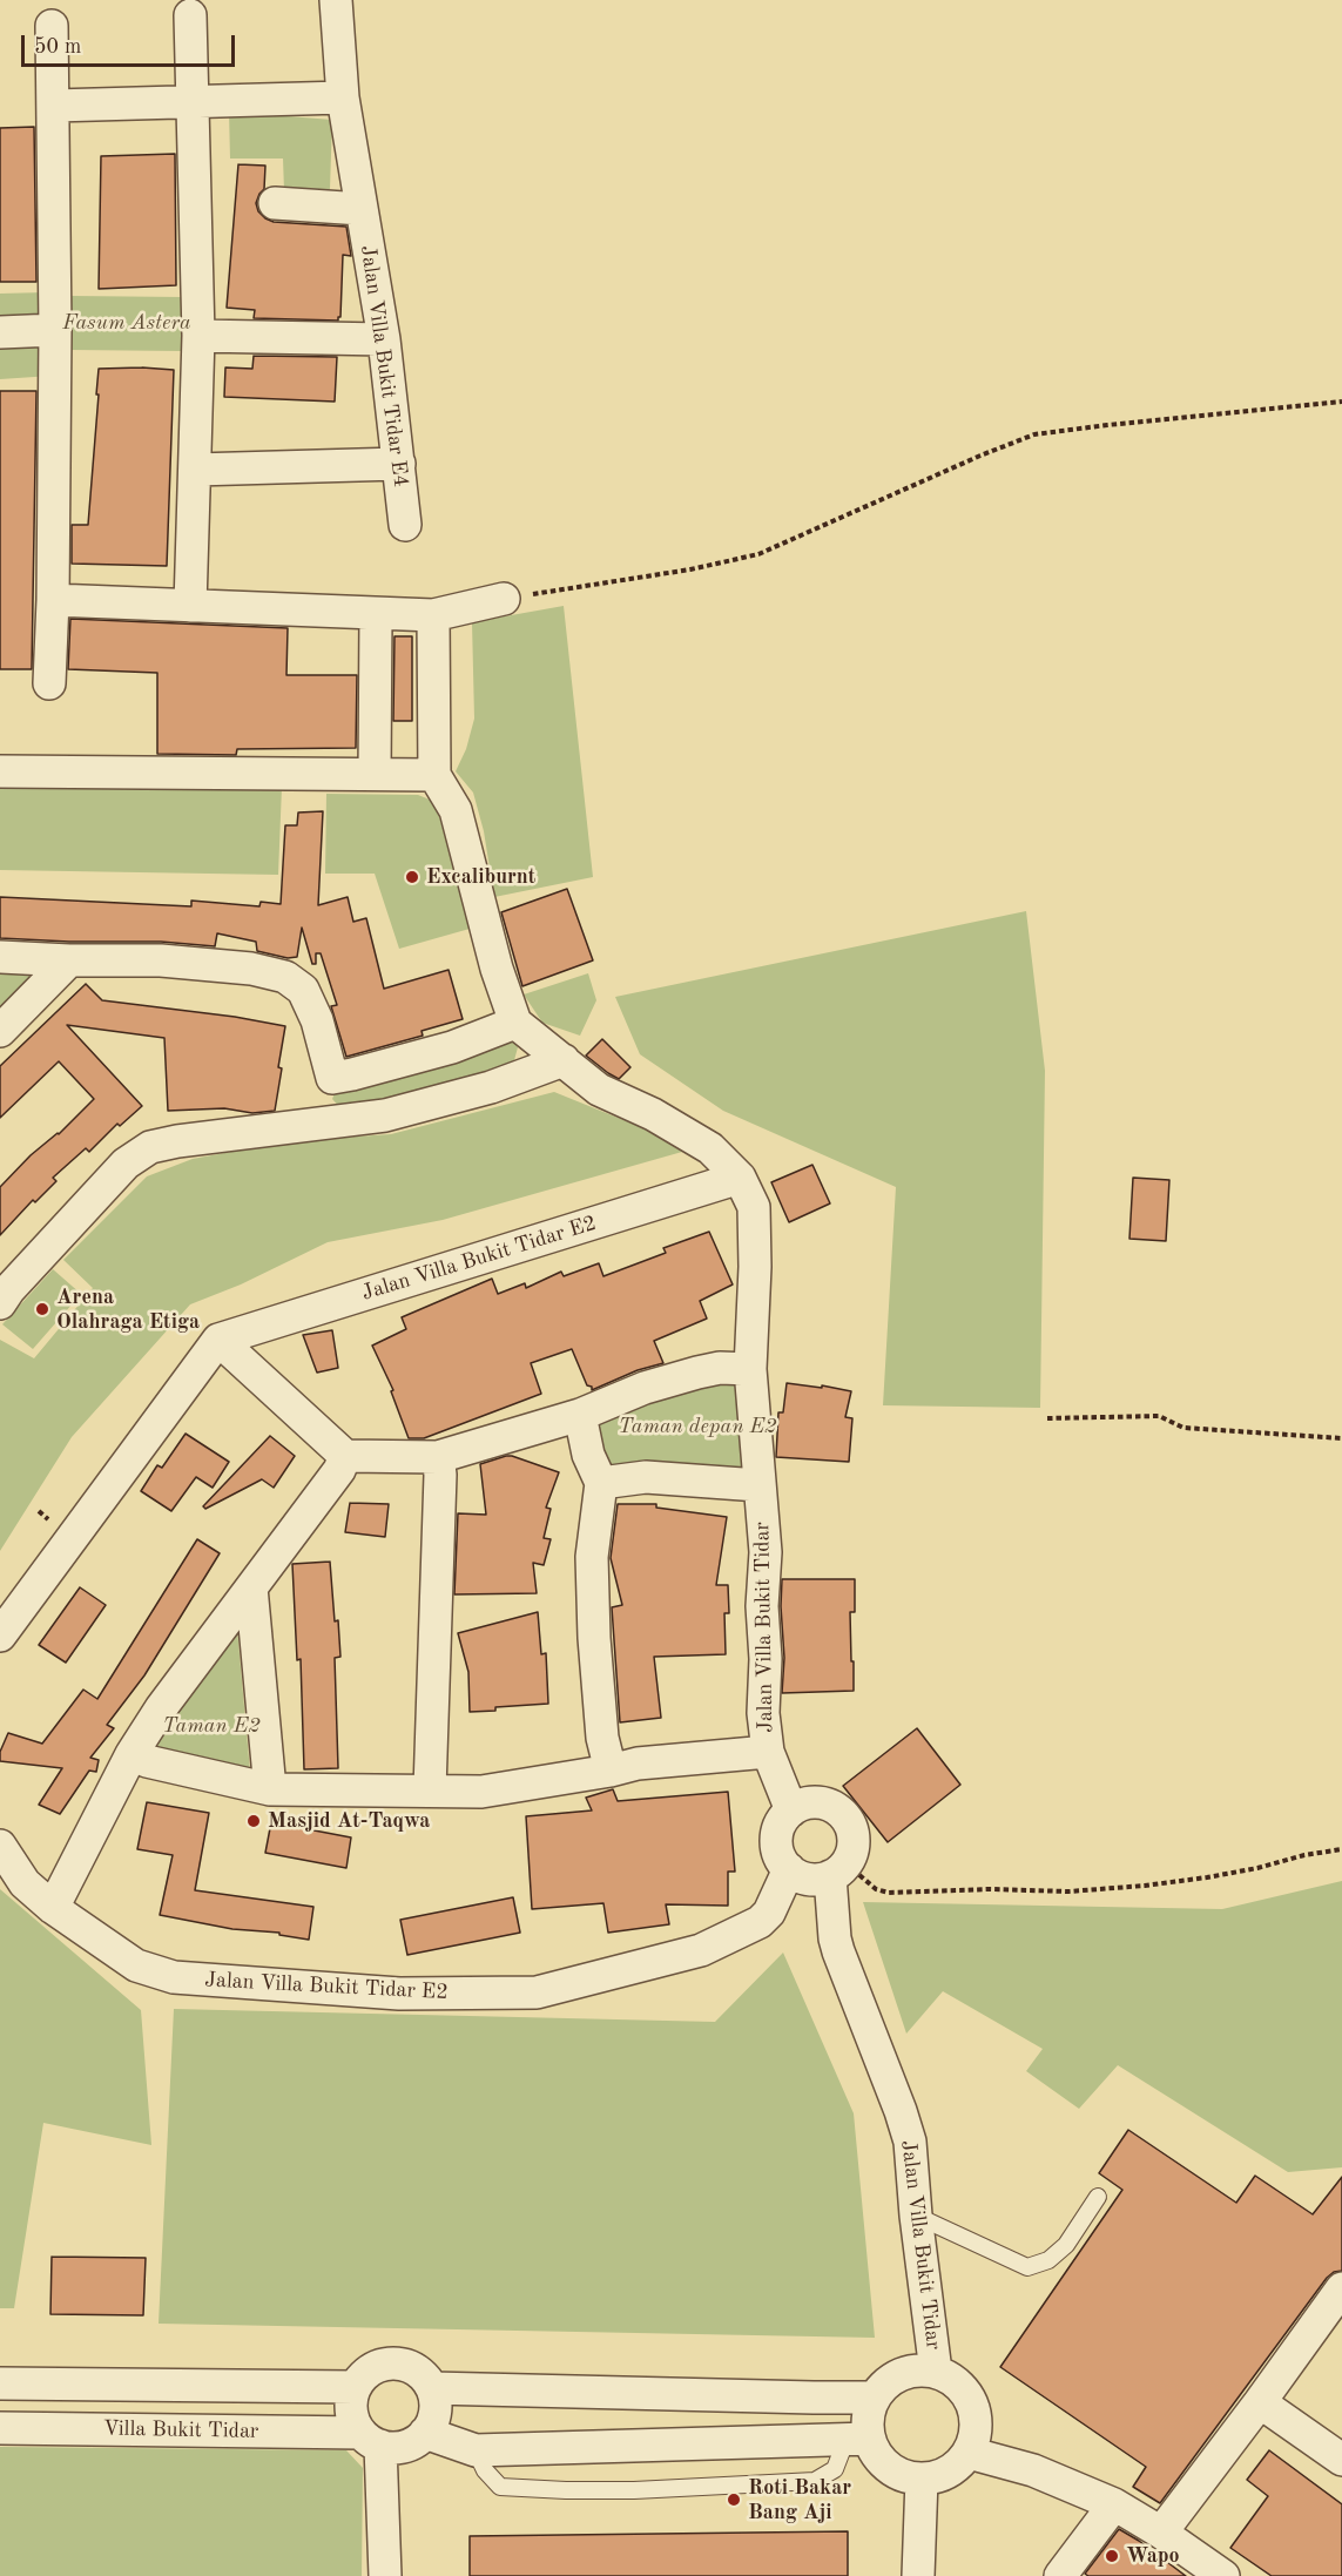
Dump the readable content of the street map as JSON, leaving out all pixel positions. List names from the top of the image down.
{
  "streets": {
    "street": [
      "Jalan Villa Bukit Tidar E4",
      "Jalan Villa Bukit Tidar E2",
      "Jalan Villa Bukit Tidar",
      "Villa Bukit Tidar"
    ]
  },
  "crossings": [
    ["Jalan Villa Bukit Tidar E2", "Jalan Villa Bukit Tidar"]
  ],
  "parks": ["Fasum Astera", "Taman depan E2", "Taman E2"],
  "places": [
    "Excaliburnt",
    "Arena Olahraga Etiga",
    "Masjid At-Taqwa",
    "Roti Bakar Bang Aji",
    "Wapo"
  ],
  "scale_bar": "50 m"
}
